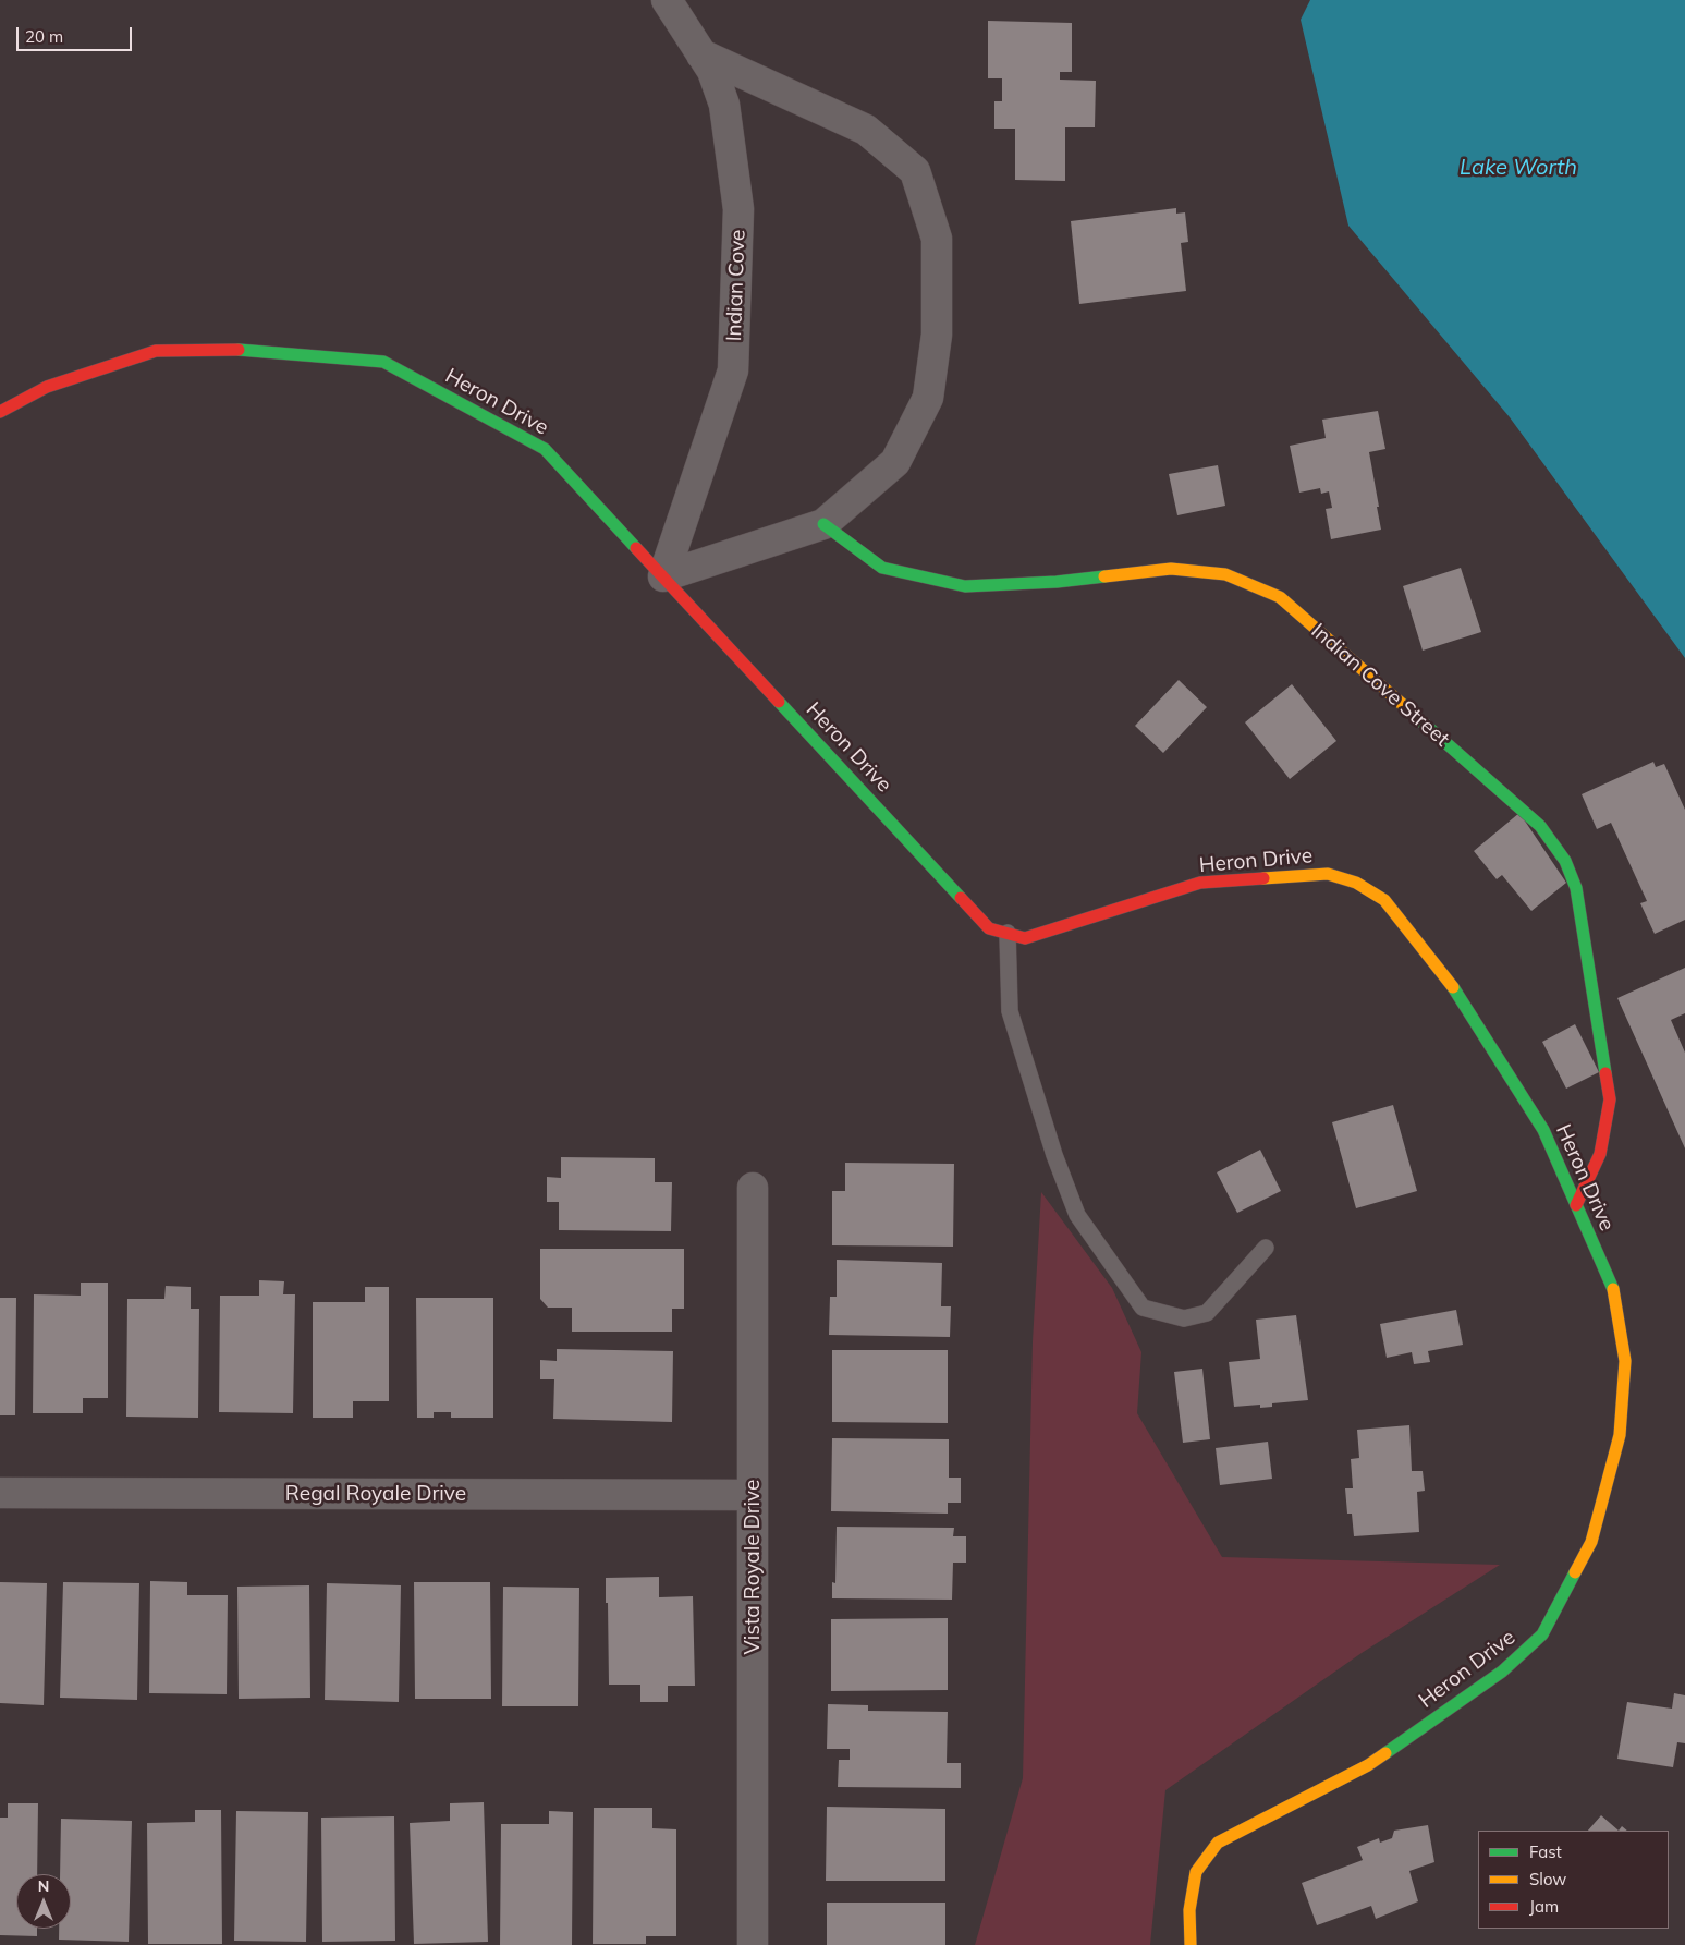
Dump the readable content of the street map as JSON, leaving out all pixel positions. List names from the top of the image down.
{
  "streets": {
    "street": [
      "Indian Cove",
      "Heron Drive",
      "Indian Cove Street",
      "Regal Royale Drive",
      "Vista Royale Drive"
    ]
  },
  "crossings": [
    ["Indian Cove", "Heron Drive"],
    ["Heron Drive", "Indian Cove Street"],
    ["Regal Royale Drive", "Vista Royale Drive"]
  ],
  "water": ["Lake Worth"],
  "legend": ["Fast", "Slow", "Jam"],
  "scale_bar": "20 m",
  "north": "top"
}
